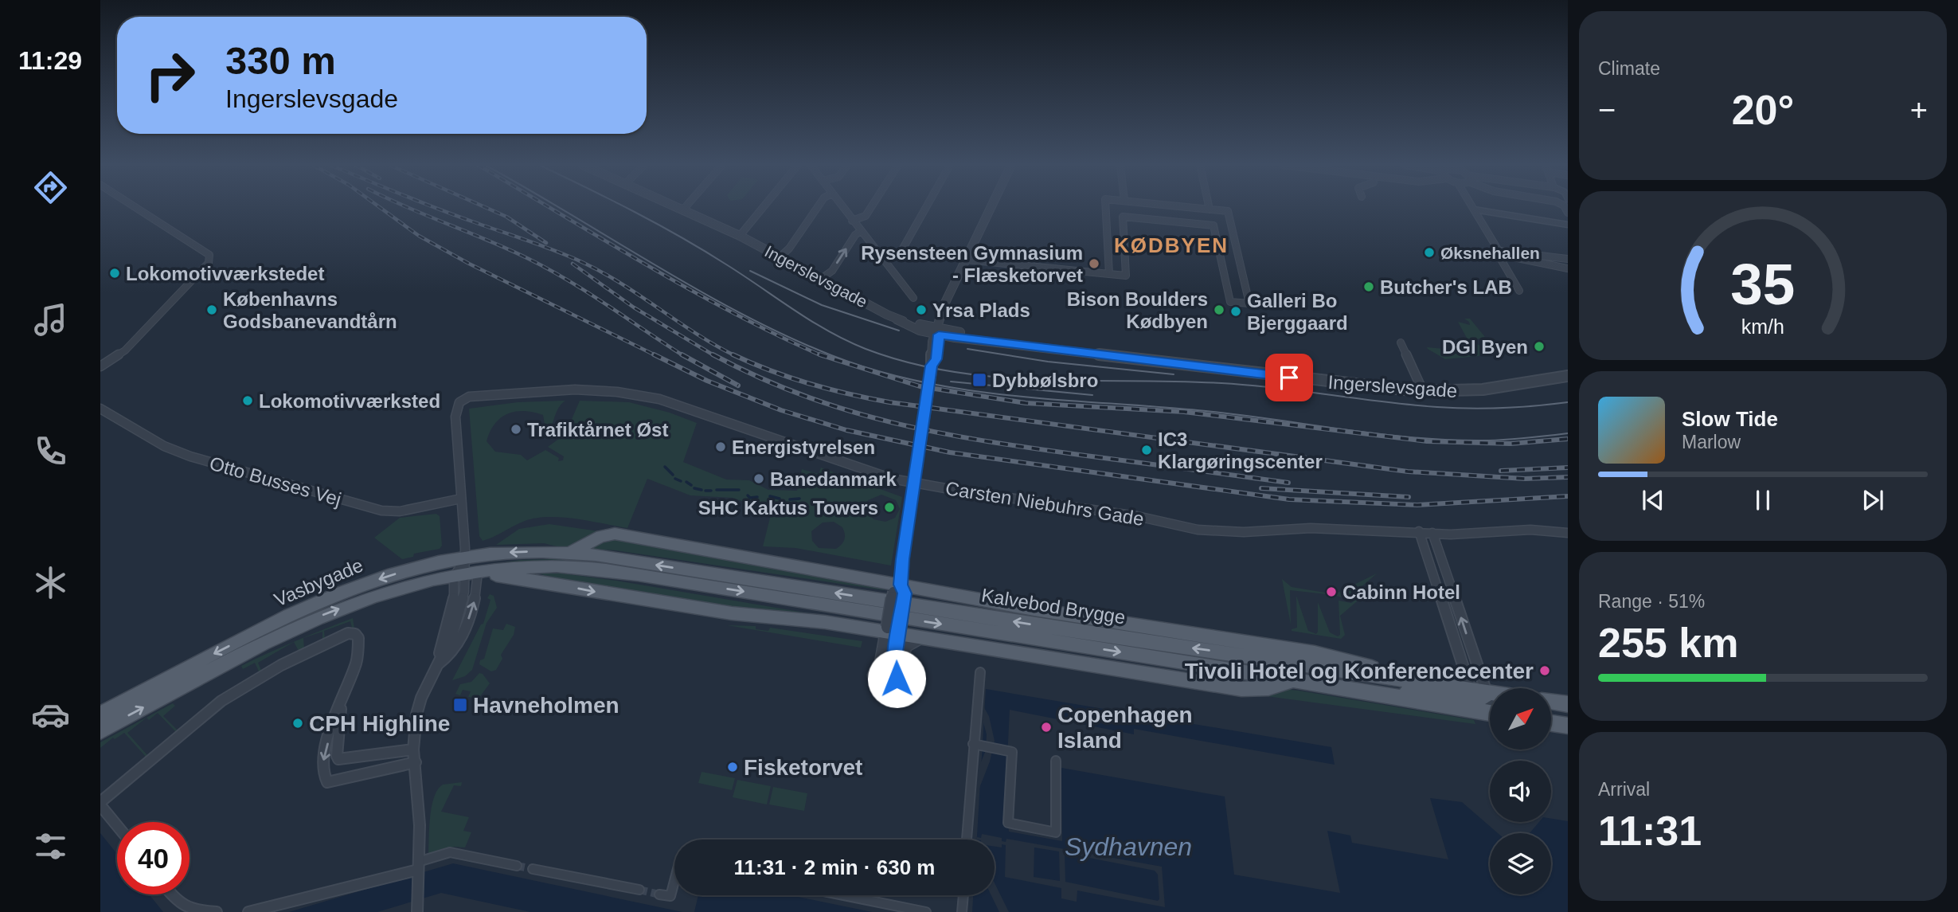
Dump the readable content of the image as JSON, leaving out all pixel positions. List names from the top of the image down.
{
  "streets": {
    "main road": ["Vasbygade", "Kalvebod Brygge"],
    "street": ["Ingerslevsgade", "Otto Busses Vej", "Carsten Niebuhrs Gade"]
  },
  "crossings": [
    ["Otto Busses Vej", "Carsten Niebuhrs Gade"],
    ["Carsten Niebuhrs Gade", "Vasbygade"],
    ["Vasbygade", "Kalvebod Brygge"]
  ],
  "districts": ["KØDBYEN"],
  "water": ["Sydhavnen"],
  "places": {
    "other": [
      "Øksnehallen",
      "Rysensteen Gymnasium - Flæsketorvet",
      "Lokomotivværkstedet",
      "Butcher's LAB",
      "Københavns Godsbanevandtårn",
      "Yrsa Plads",
      "Bison Boulders Kødbyen",
      "Galleri Bo Bjerggaard",
      "DGI Byen",
      "Lokomotivværksted",
      "Trafiktårnet Øst",
      "Energistyrelsen",
      "IC3 Klargøringscenter",
      "Banedanmark",
      "SHC Kaktus Towers",
      "Cabinn Hotel",
      "Tivoli Hotel og Konferencecenter",
      "CPH Highline",
      "Copenhagen Island",
      "Fisketorvet"
    ],
    "transit": ["Dybbølsbro", "Havneholmen"]
  },
  "north": "top right",
  "page": {
    "tabs": "11:29",
    "tile": [
      "Climate",
      ["Range · 51%", "255 km"],
      ["Arrival", "11:31"]
    ],
    "turn": ["330 m", "Ingerslevsgade"],
    "heat": ["−", "20°", "+"],
    "song": ["Slow Tide", "Marlow"],
    "limit": "40",
    "trip": "11:31 · 2 min · 630 m",
    "gauge": ["35", "km/h"]
  }
}
